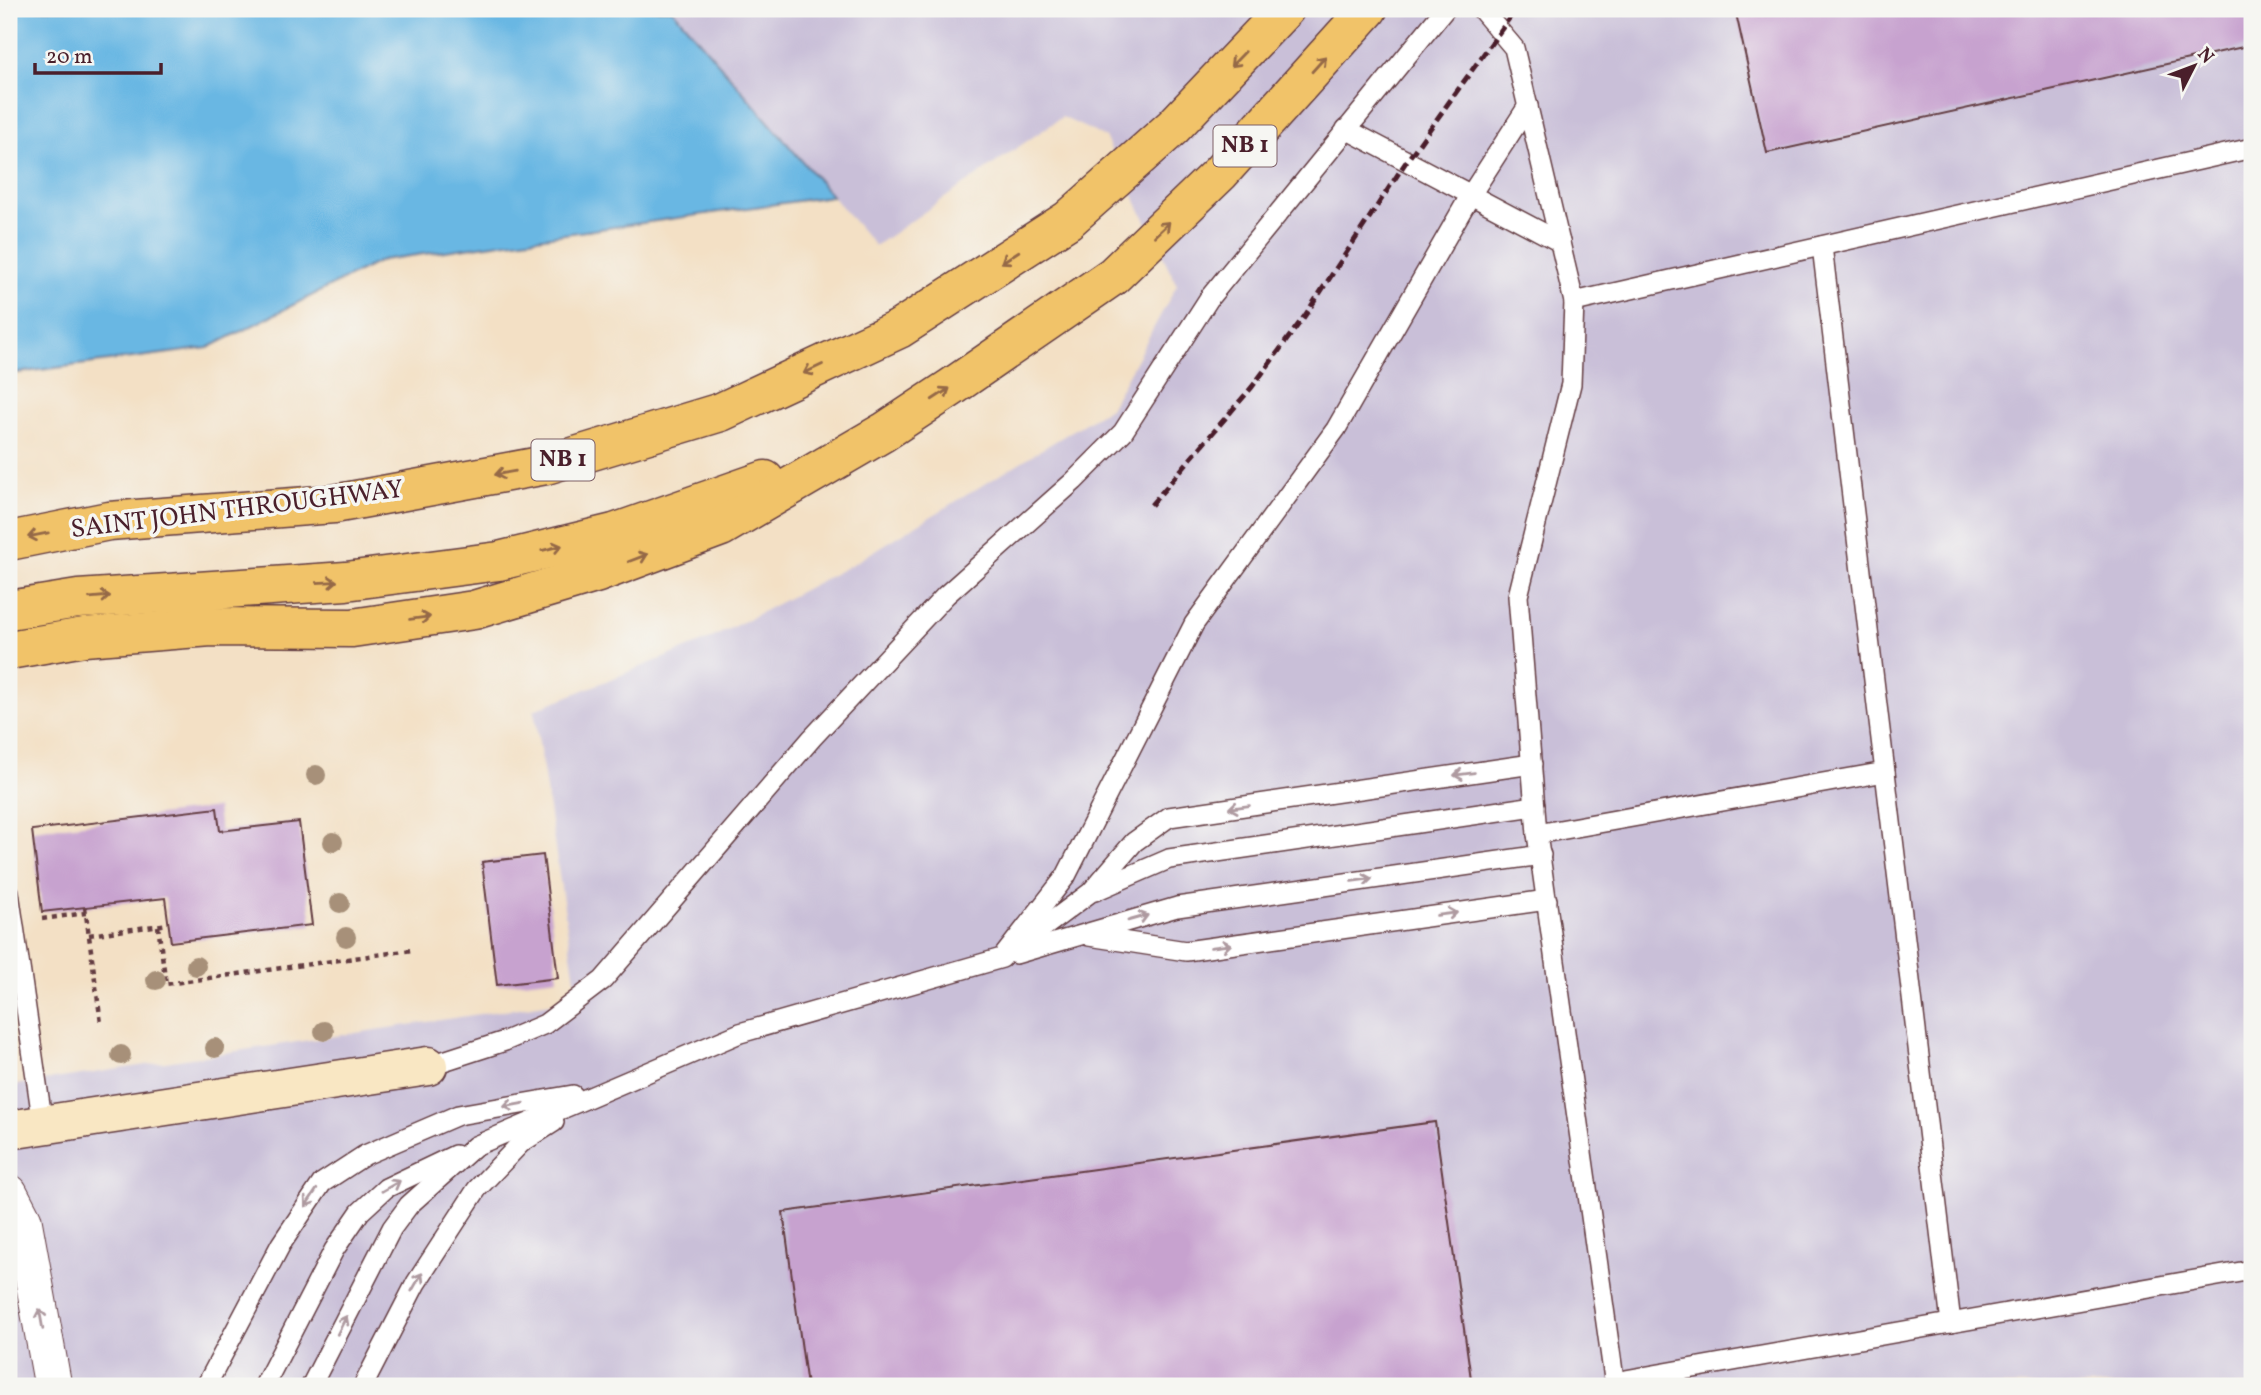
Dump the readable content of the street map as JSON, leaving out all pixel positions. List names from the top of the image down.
{
  "streets": {
    "highway": ["NB 1", "SAINT JOHN THROUGHWAY"]
  },
  "scale_bar": "20 m",
  "north": "top right"
}
